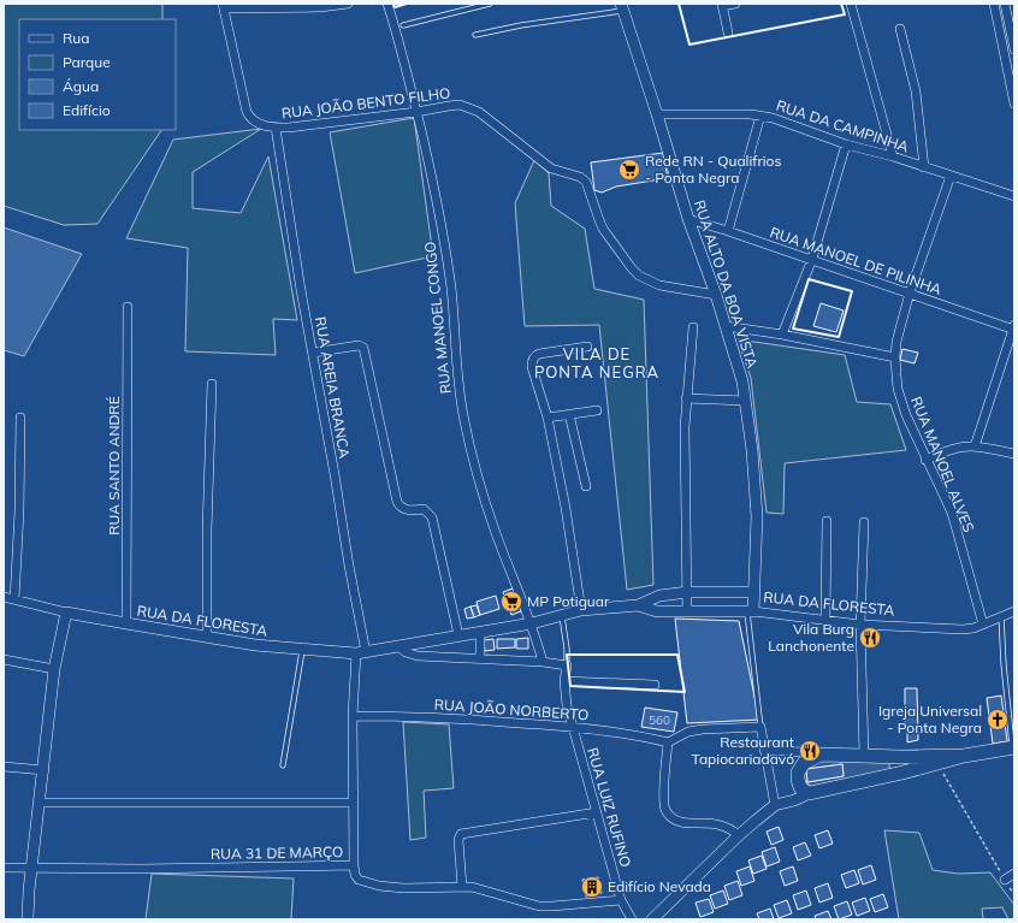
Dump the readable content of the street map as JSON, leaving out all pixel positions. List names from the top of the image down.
{
  "streets": {
    "street": [
      "RUA JOÃO BENTO FILHO",
      "RUA DA CAMPINHA",
      "RUA MANOEL DE PILINHA",
      "RUA ALTO DA BOA VISTA",
      "RUA MANOEL CONGO",
      "RUA AREIA BRANCA",
      "RUA MANOEL ALVES",
      "RUA SANTO ANDRÉ",
      "RUA DA FLORESTA",
      "RUA JOÃO NORBERTO",
      "RUA LUIZ RUFINO",
      "RUA 31 DE MARÇO"
    ]
  },
  "crossings": [
    ["RUA JOÃO BENTO FILHO", "RUA ALTO DA BOA VISTA"],
    ["RUA JOÃO BENTO FILHO", "RUA MANOEL CONGO"],
    ["RUA JOÃO BENTO FILHO", "RUA AREIA BRANCA"],
    ["RUA DA CAMPINHA", "RUA ALTO DA BOA VISTA"],
    ["RUA DA CAMPINHA", "RUA MANOEL ALVES"],
    ["RUA MANOEL DE PILINHA", "RUA ALTO DA BOA VISTA"],
    ["RUA MANOEL DE PILINHA", "RUA MANOEL ALVES"],
    ["RUA ALTO DA BOA VISTA", "RUA DA FLORESTA"],
    ["RUA MANOEL CONGO", "RUA DA FLORESTA"],
    ["RUA AREIA BRANCA", "RUA DA FLORESTA"],
    ["RUA AREIA BRANCA", "RUA JOÃO NORBERTO"],
    ["RUA AREIA BRANCA", "RUA 31 DE MARÇO"],
    ["RUA MANOEL ALVES", "RUA DA FLORESTA"],
    ["RUA SANTO ANDRÉ", "RUA DA FLORESTA"],
    ["RUA DA FLORESTA", "RUA LUIZ RUFINO"],
    ["RUA JOÃO NORBERTO", "RUA LUIZ RUFINO"],
    ["RUA LUIZ RUFINO", "RUA 31 DE MARÇO"]
  ],
  "districts": ["VILA DE PONTA NEGRA"],
  "places": {
    "supermarket": ["Rede RN - Qualifrios - Ponta Negra", "MP Potiguar"],
    "restaurant": ["Vila Burg Lanchonente", "Restaurant Tapiocariadavó"],
    "church": ["Igreja Universal - Ponta Negra"],
    "building": ["Edifício Nevada"]
  },
  "house_numbers": ["560"],
  "legend": [
    "Rua",
    "Parque",
    "Água",
    "Edifício"
  ]
}
